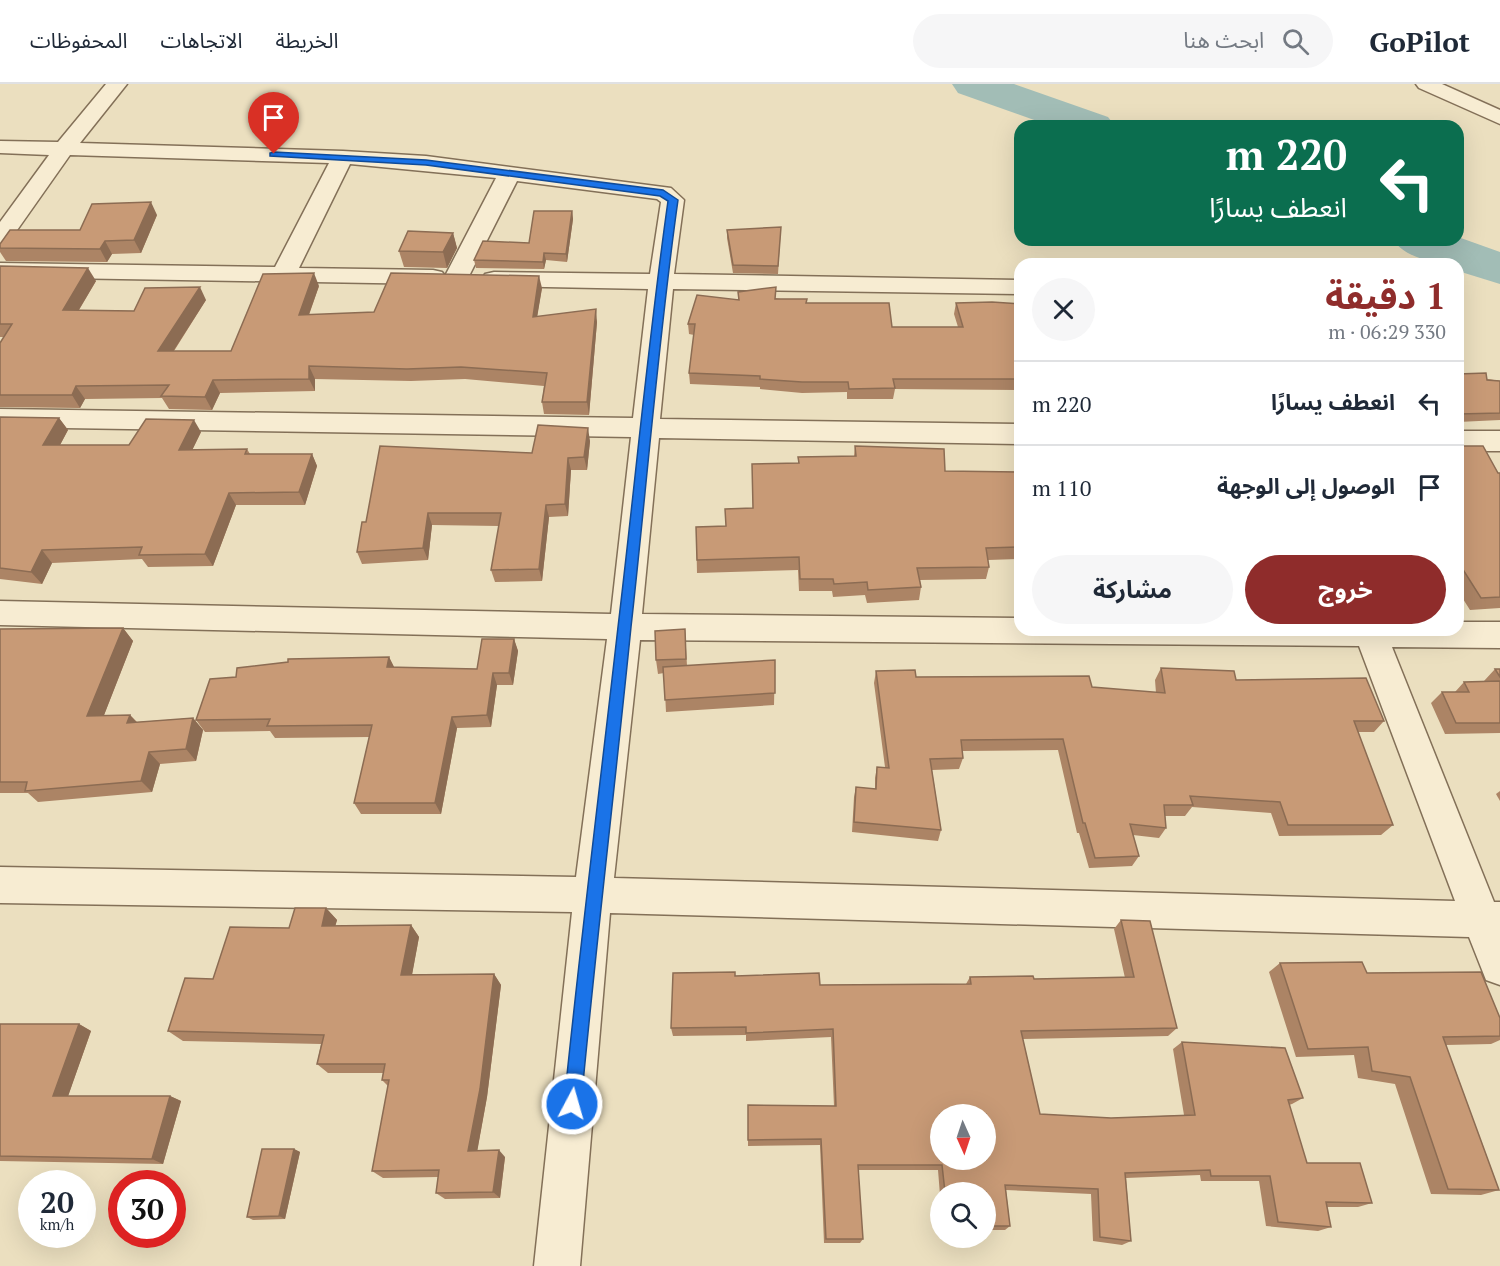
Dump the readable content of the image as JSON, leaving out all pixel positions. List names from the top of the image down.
{
  "north": "bottom",
  "page": {
    "header": "GoPilot",
    "search": "ابحث هنا",
    "nav": ["الخريطة", "الاتجاهات", "المحفوظات"],
    "turn": ["220 m", "انعطف يسارًا"],
    "heading": ["1 دقيقة", "330 m · 06:29"],
    "list": [
      {
        "name": "انعطف يسارًا",
        "value": "220 m"
      },
      {
        "name": "الوصول إلى الوجهة",
        "value": "110 m"
      }
    ],
    "buttons": ["خروج", "مشاركة"],
    "speed": "20 km/h",
    "limit": "30"
  }
}
